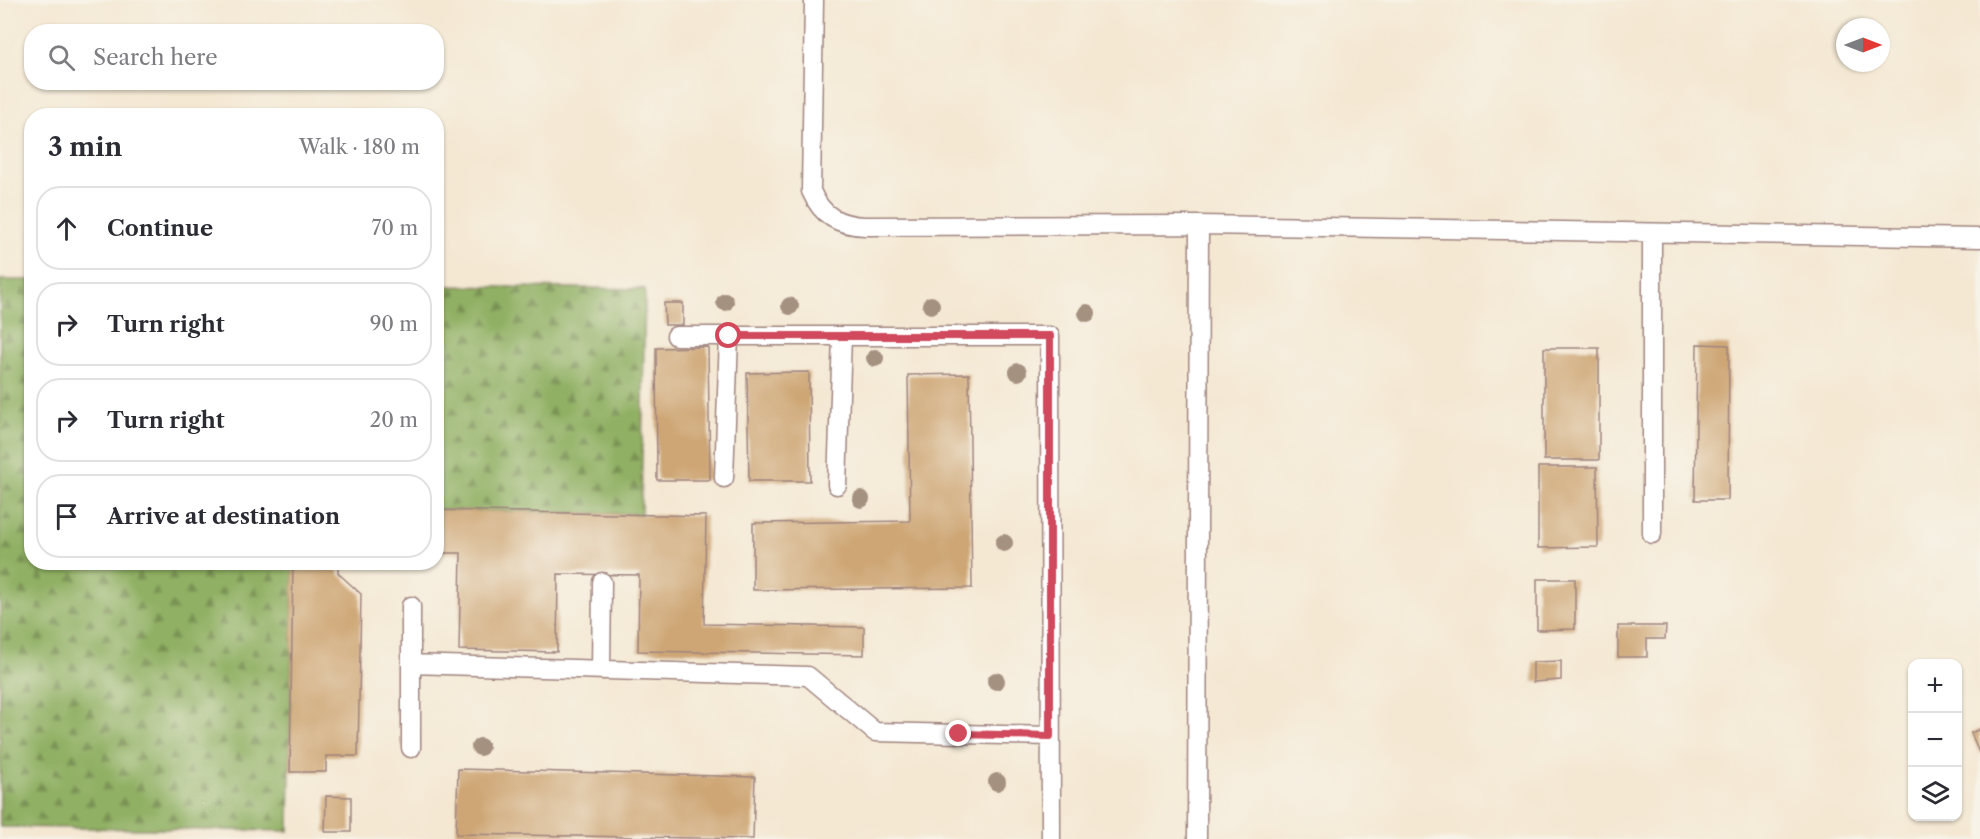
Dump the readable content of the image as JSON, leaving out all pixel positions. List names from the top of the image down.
{
  "north": "right",
  "page": {
    "search": "Search here",
    "heading": ["3 min", "Walk · 180 m"],
    "list": [
      ["Continue", "70 m"],
      ["Turn right", "90 m"],
      ["Turn right", "20 m"],
      "Arrive at destination"
    ],
    "map_buttons": ["+", "−"]
  }
}
